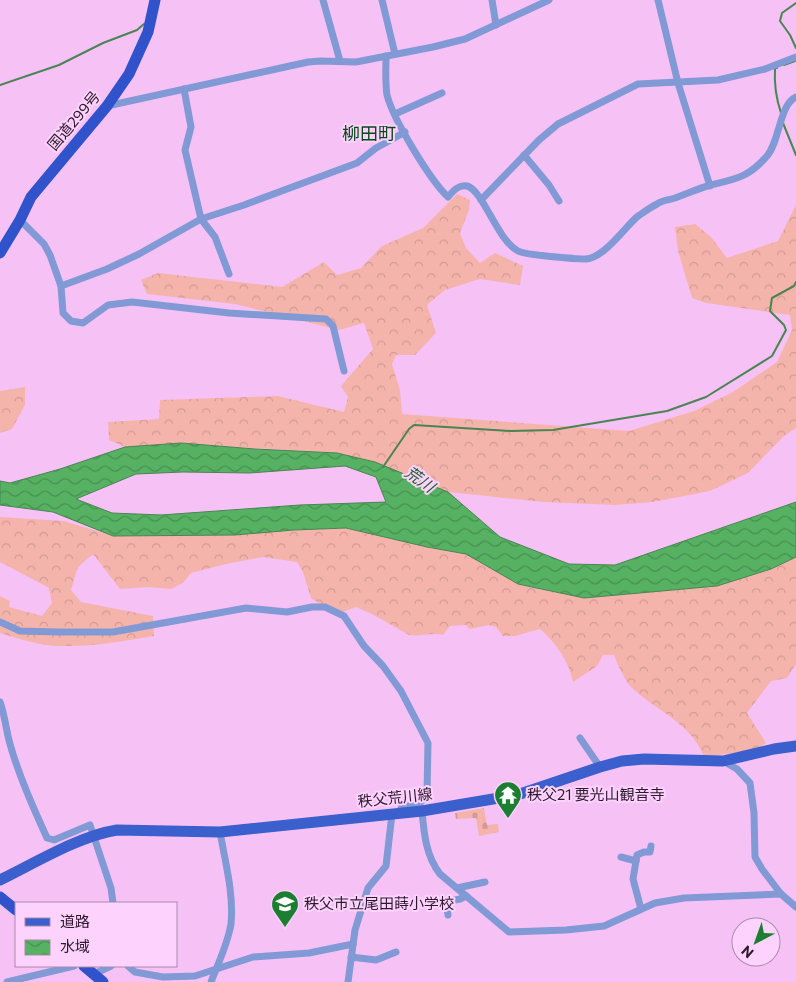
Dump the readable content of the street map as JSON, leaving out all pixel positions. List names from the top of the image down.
{
  "streets": {
    "highway": ["国道299号"],
    "main road": ["秩父荒川線"]
  },
  "districts": ["柳田町"],
  "water": ["荒川"],
  "places": {
    "temple": ["秩父21 要光山観音寺"],
    "school or university": ["秩父市立尾田蒔小学校"]
  },
  "legend": ["道路", "水域"],
  "north": "bottom left"
}
